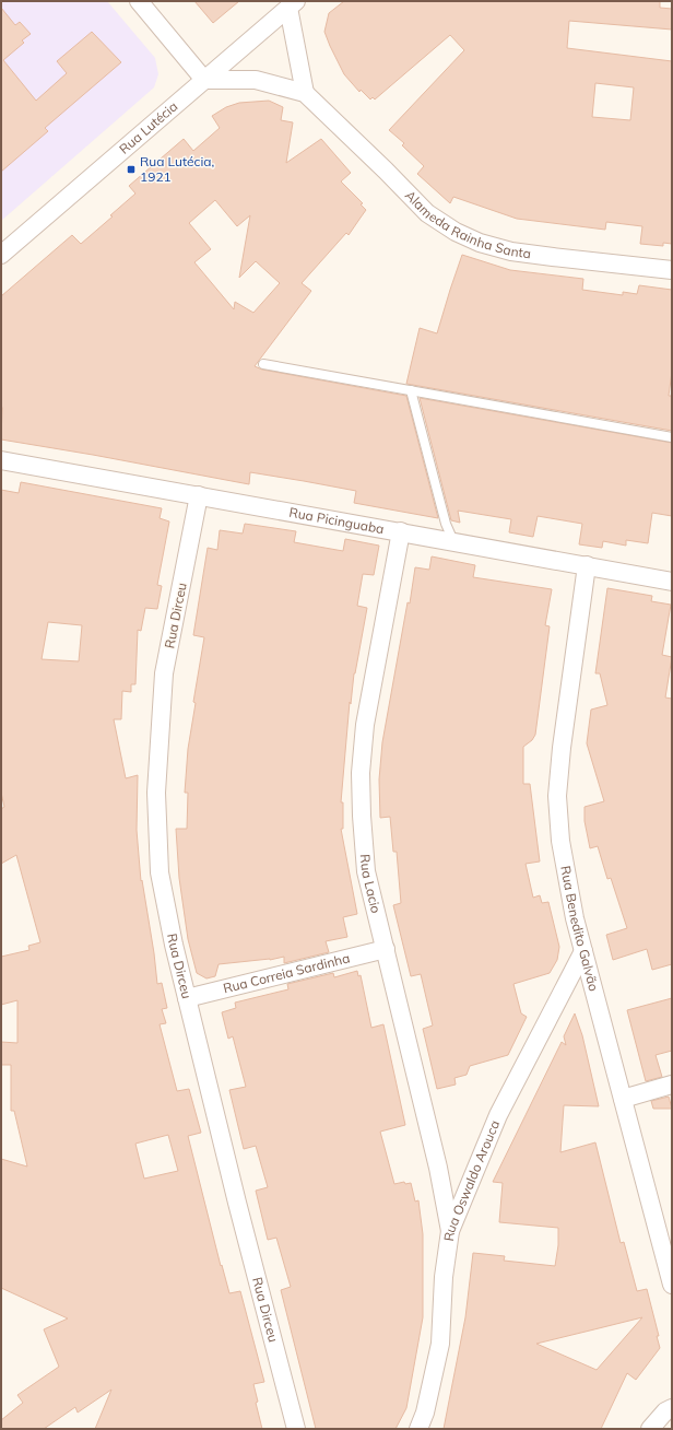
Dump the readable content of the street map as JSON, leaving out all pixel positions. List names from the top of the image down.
{
  "streets": {
    "street": [
      "Rua Lutécia",
      "Alameda Rainha Santa",
      "Rua Picinguaba",
      "Rua Dirceu",
      "Rua Lacio",
      "Rua Benedito Galvão",
      "Rua Correia Sardinha",
      "Rua Oswaldo Arouca"
    ]
  },
  "crossings": [
    ["Rua Lutécia", "Alameda Rainha Santa"],
    ["Rua Picinguaba", "Rua Dirceu"],
    ["Rua Picinguaba", "Rua Lacio"],
    ["Rua Picinguaba", "Rua Benedito Galvão"],
    ["Rua Dirceu", "Rua Correia Sardinha"],
    ["Rua Lacio", "Rua Correia Sardinha"],
    ["Rua Lacio", "Rua Oswaldo Arouca"],
    ["Rua Benedito Galvão", "Rua Oswaldo Arouca"]
  ],
  "places": {
    "transit": ["Rua Lutécia, 1921"]
  }
}
